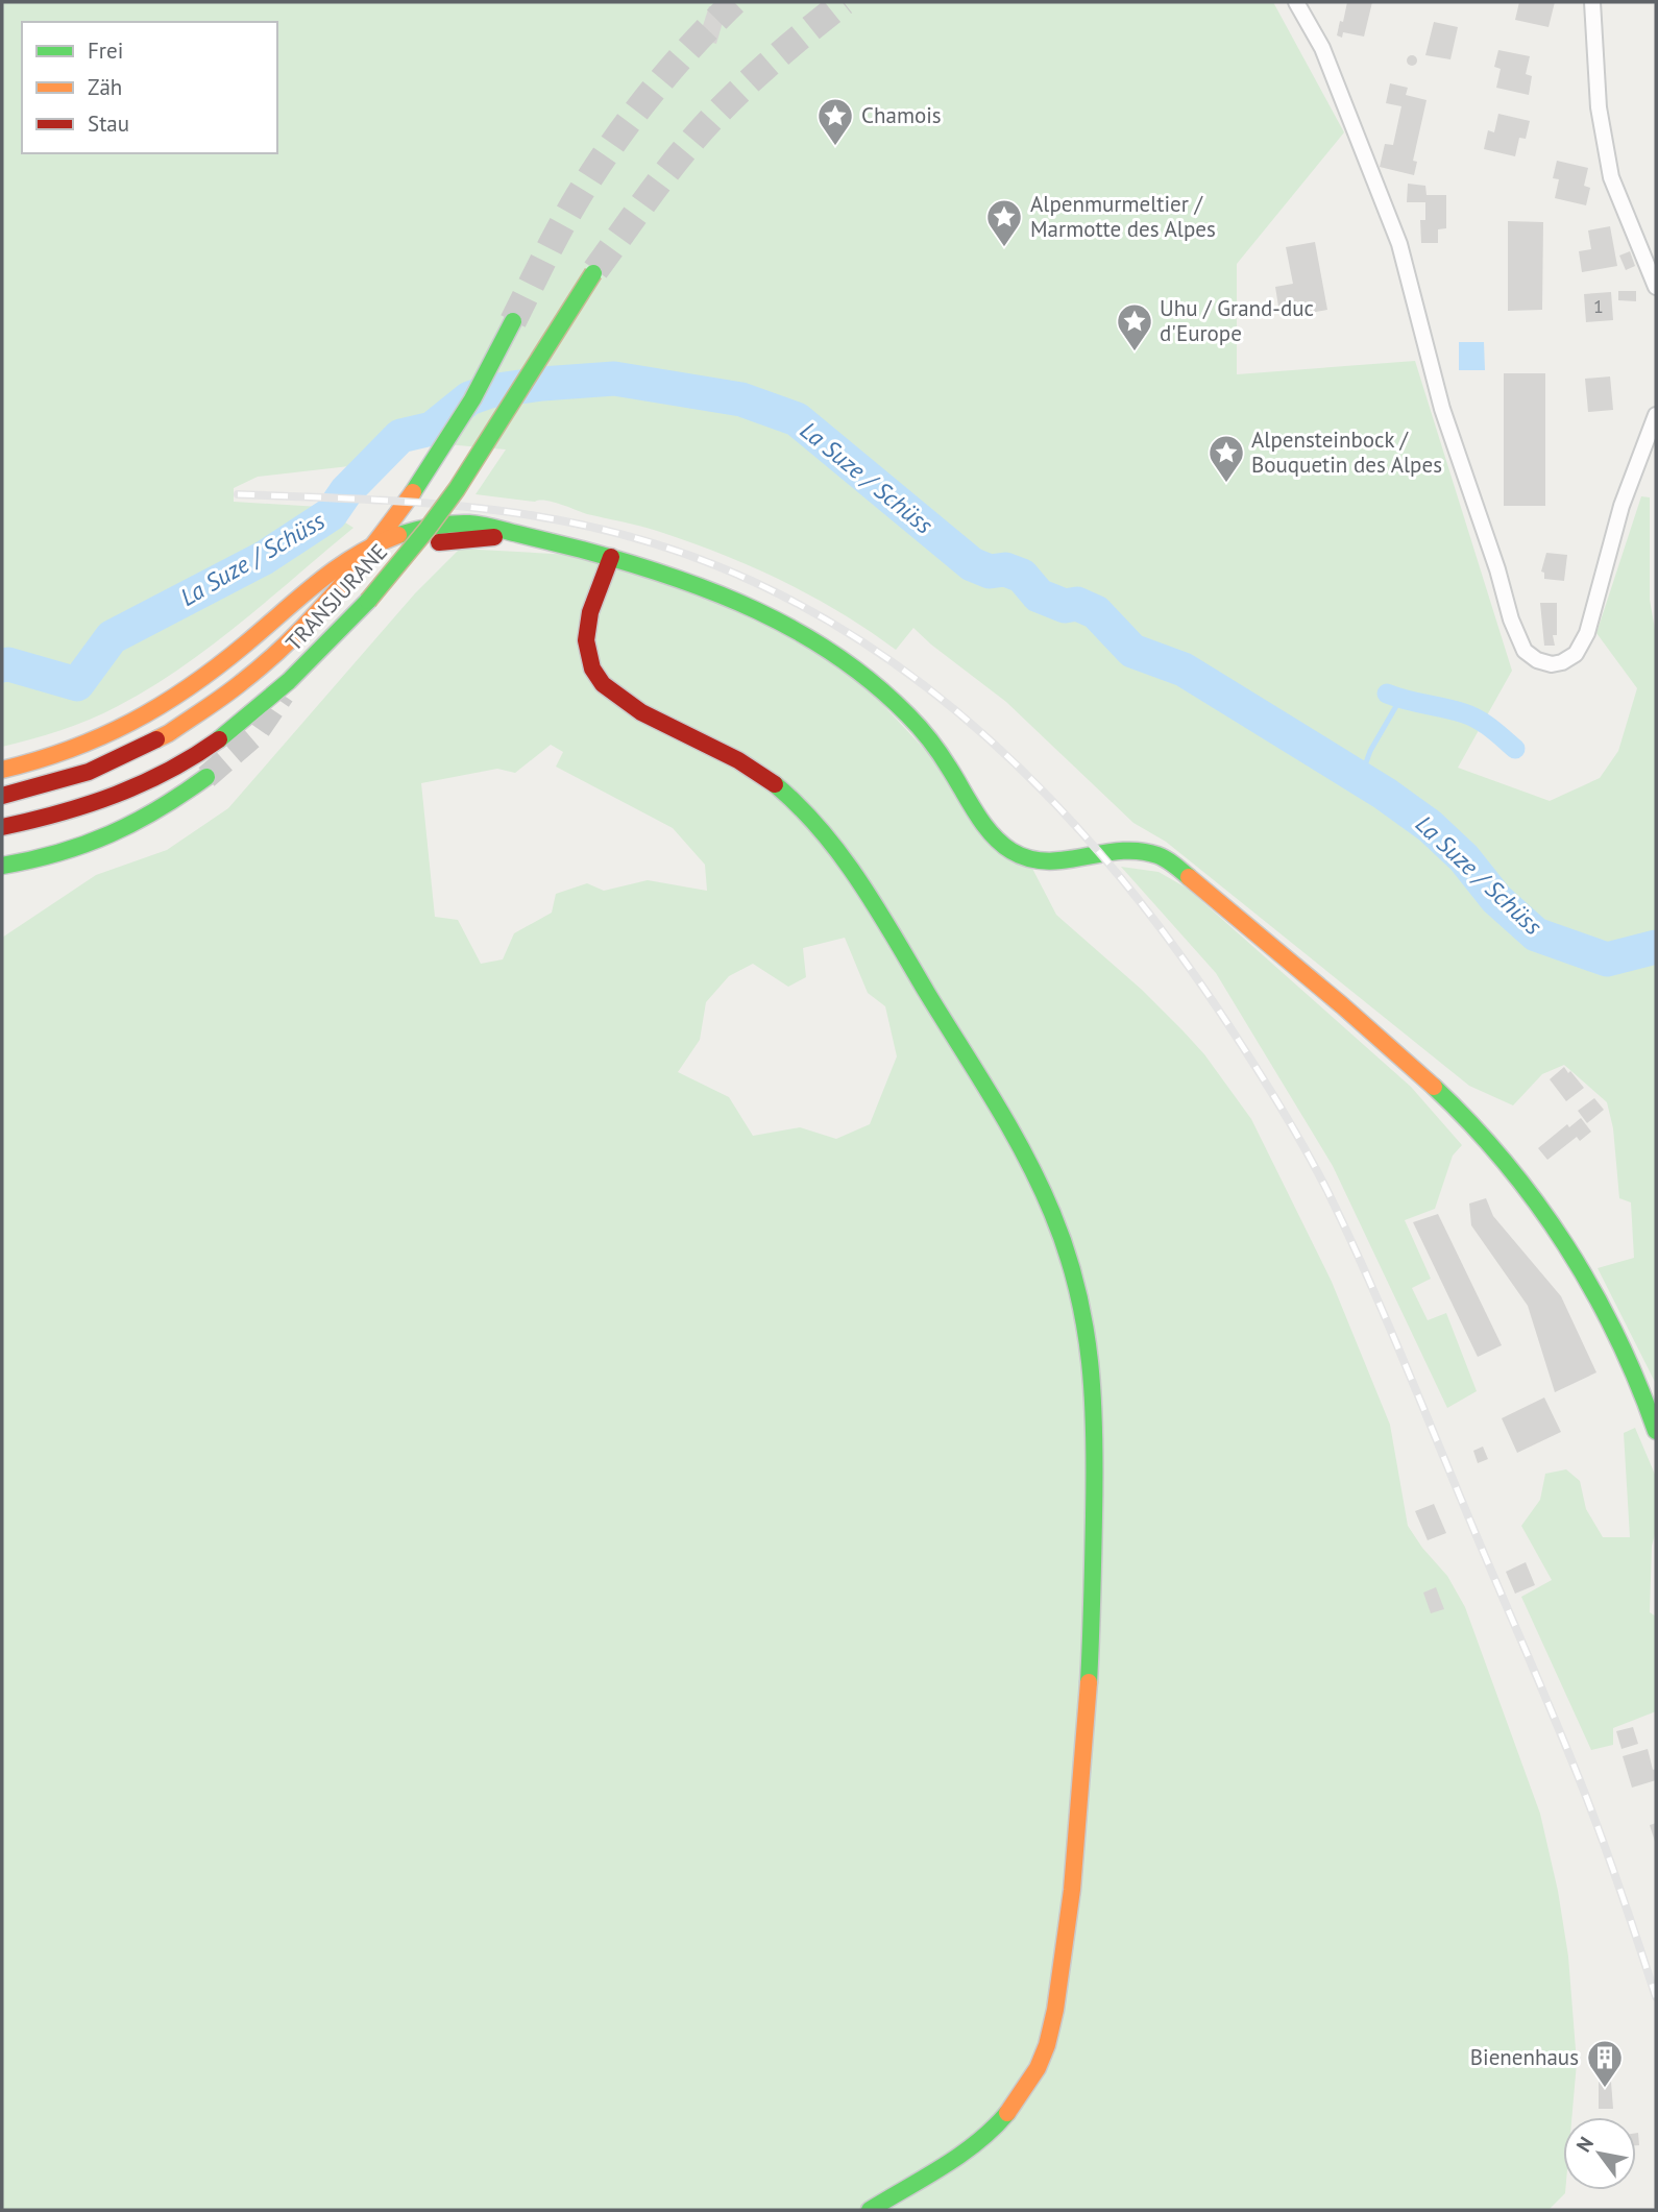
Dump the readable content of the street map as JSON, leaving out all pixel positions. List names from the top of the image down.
{
  "streets": {
    "main road": ["TRANSJURANE"]
  },
  "water": ["La Suze / Schüss"],
  "places": {
    "place": [
      "Chamois",
      "Alpenmurmeltier / Marmotte des Alpes",
      "Uhu / Grand-duc d'Europe",
      "Alpensteinbock / Bouquetin des Alpes"
    ],
    "building": ["Bienenhaus"]
  },
  "house_numbers": ["1"],
  "legend": ["Frei", "Zäh", "Stau"],
  "north": "top left"
}
